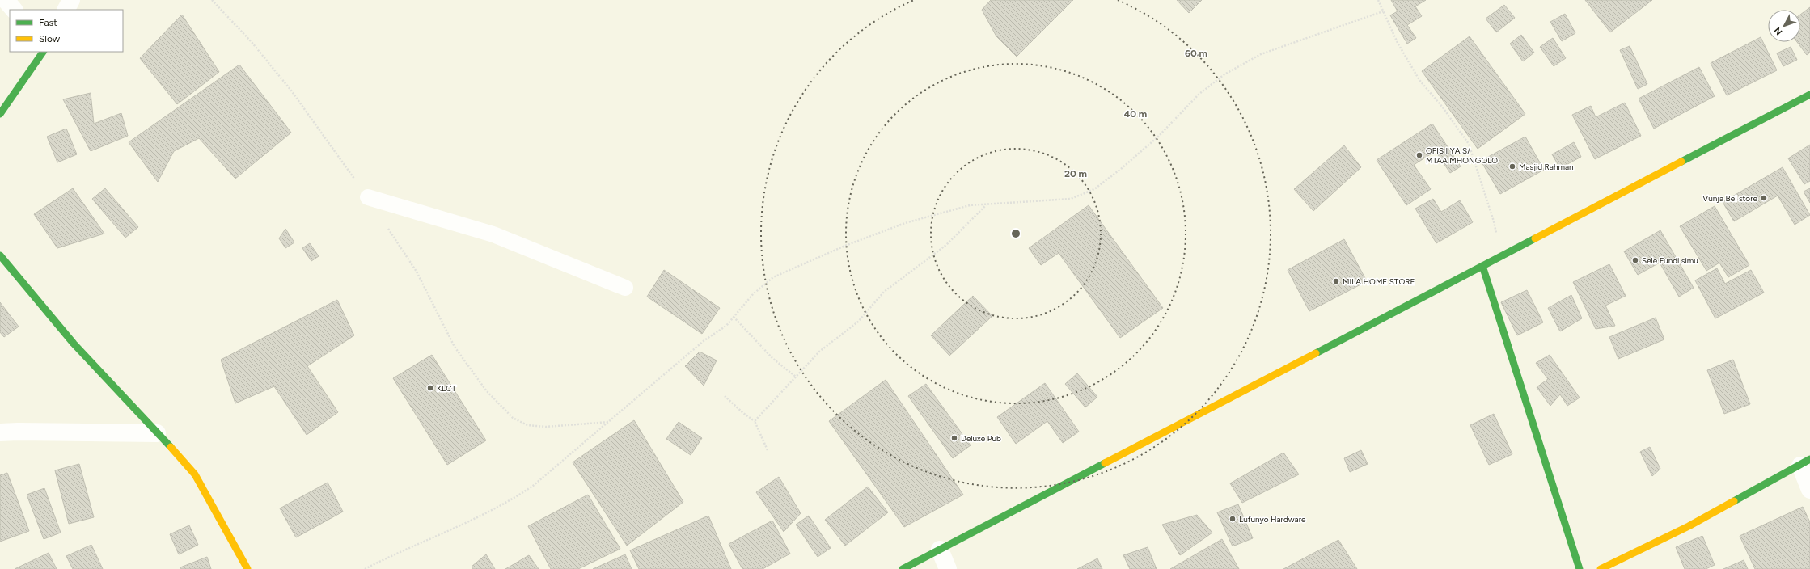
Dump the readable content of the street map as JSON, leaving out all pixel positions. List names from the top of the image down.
{
  "places": [
    "OFIS I YA S/ MTAA MHONGOLO",
    "Masjid Rahman",
    "Vunja Bei store",
    "Sele Fundi simu",
    "MILA HOME STORE",
    "KLCT",
    "Deluxe Pub",
    "Lufunyo Hardware"
  ],
  "legend": ["Fast", "Slow"],
  "north": "bottom left",
  "rings": ["60 m", "40 m", "20 m"]
}
